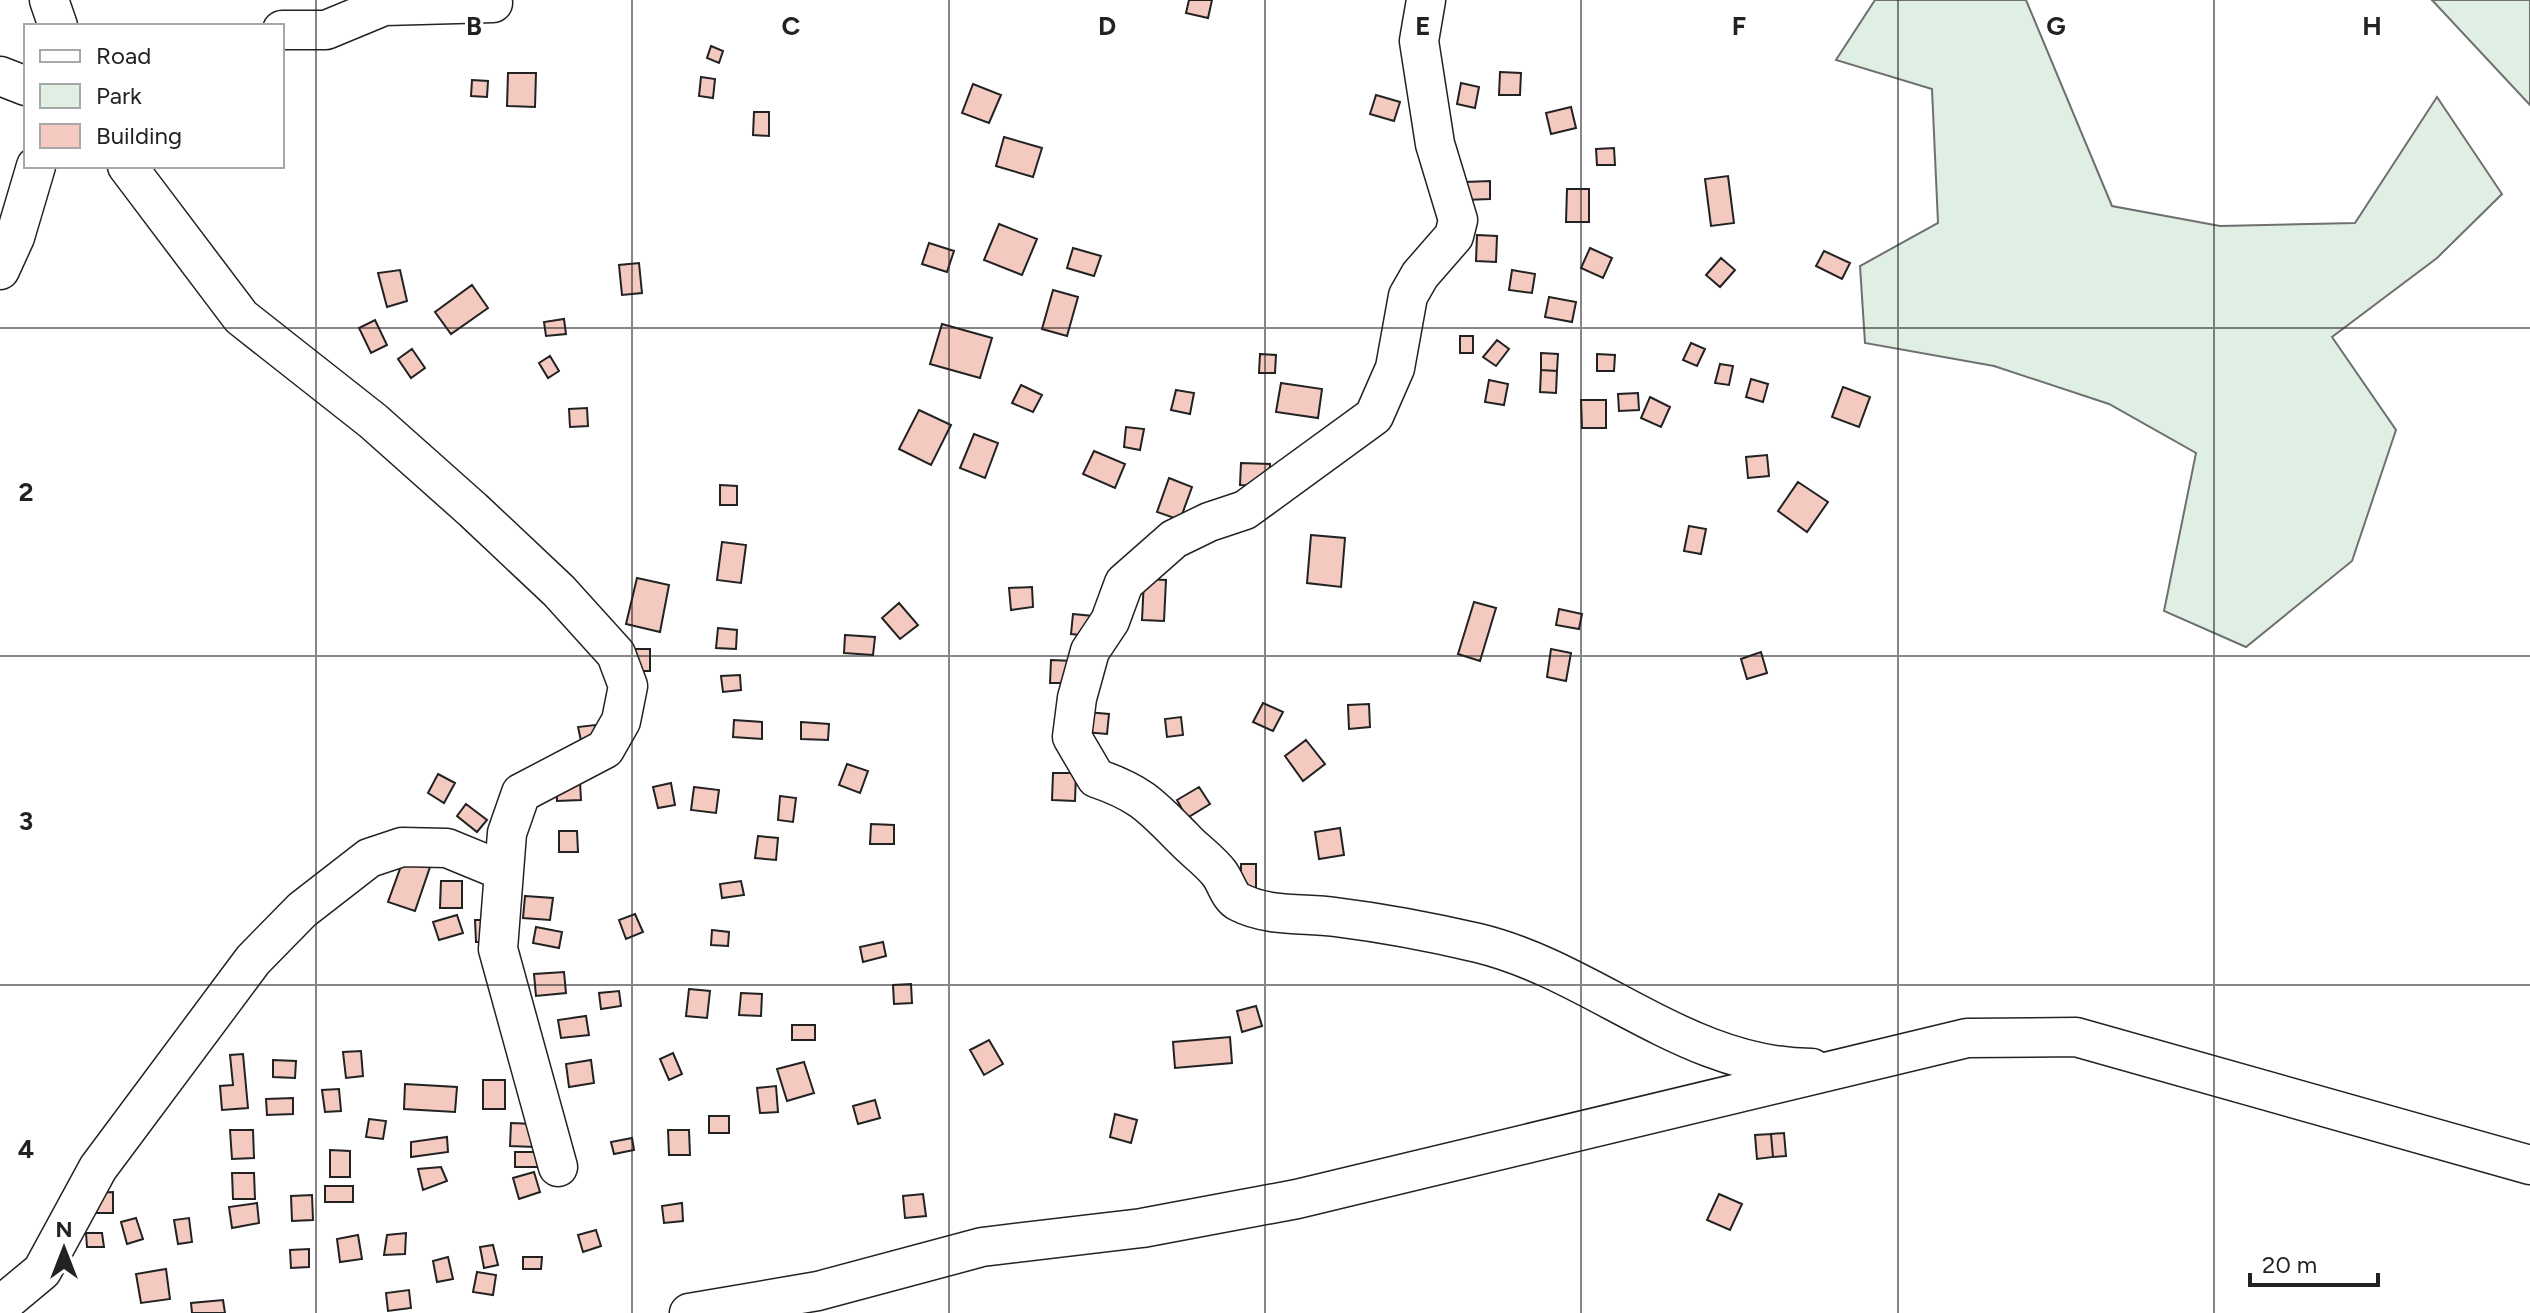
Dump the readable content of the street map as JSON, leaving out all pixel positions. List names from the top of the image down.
{
  "legend": ["Road", "Park", "Building"],
  "scale_bar": "20 m",
  "north": "top",
  "grid": {
    "columns": [
      "B",
      "C",
      "D",
      "E",
      "F",
      "G",
      "H"
    ],
    "rows": ["2", "3", "4"]
  }
}
